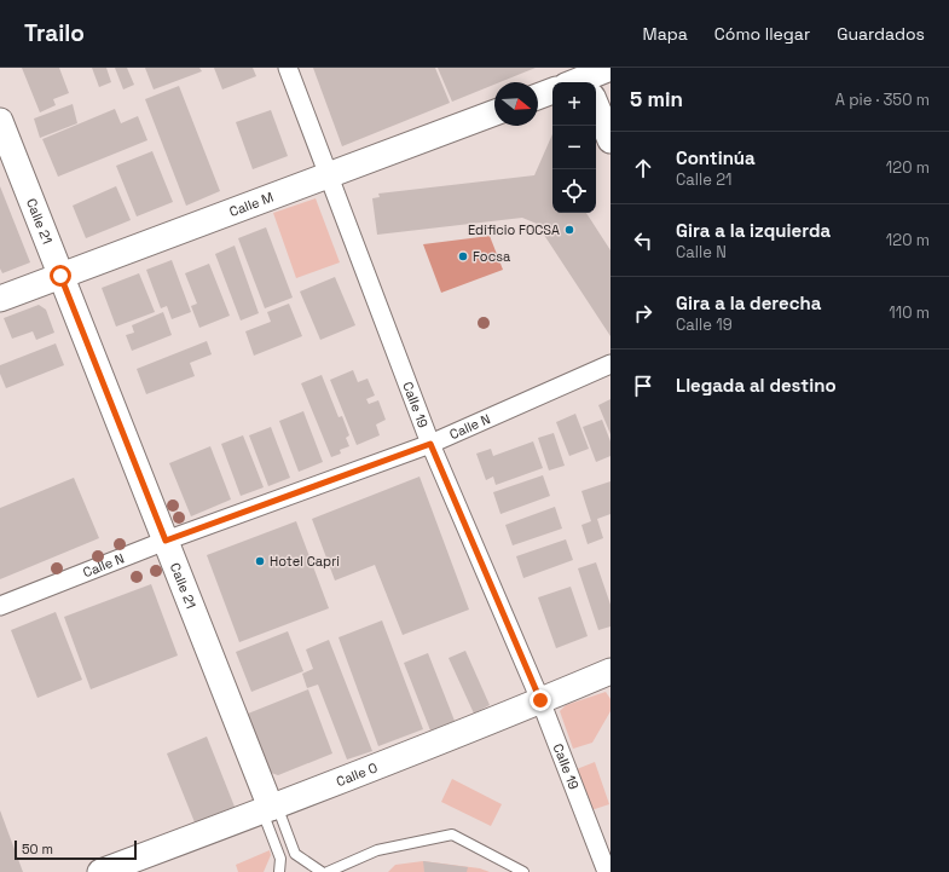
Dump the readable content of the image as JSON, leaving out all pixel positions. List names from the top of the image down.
{
  "streets": {
    "street": [
      "Calle M",
      "Calle 21",
      "Calle 19",
      "Calle N",
      "Calle O"
    ]
  },
  "crossings": [
    ["Calle M", "Calle 21"],
    ["Calle M", "Calle 19"],
    ["Calle 21", "Calle N"],
    ["Calle 21", "Calle O"],
    ["Calle 19", "Calle N"],
    ["Calle 19", "Calle O"]
  ],
  "places": ["Edificio FOCSA", "Focsa", "Hotel Capri"],
  "scale_bar": "50 m",
  "north": "right",
  "page": {
    "header": "Trailo",
    "nav": ["Mapa", "Cómo llegar", "Guardados"],
    "heading": ["5 min", "A pie · 350 m"],
    "map_buttons": ["+", "−"],
    "list": [
      ["Continúa", "Calle 21", "120 m"],
      ["Gira a la izquierda", "Calle N", "120 m"],
      ["Gira a la derecha", "Calle 19", "110 m"],
      "Llegada al destino"
    ],
    "scale": "50 m"
  }
}
